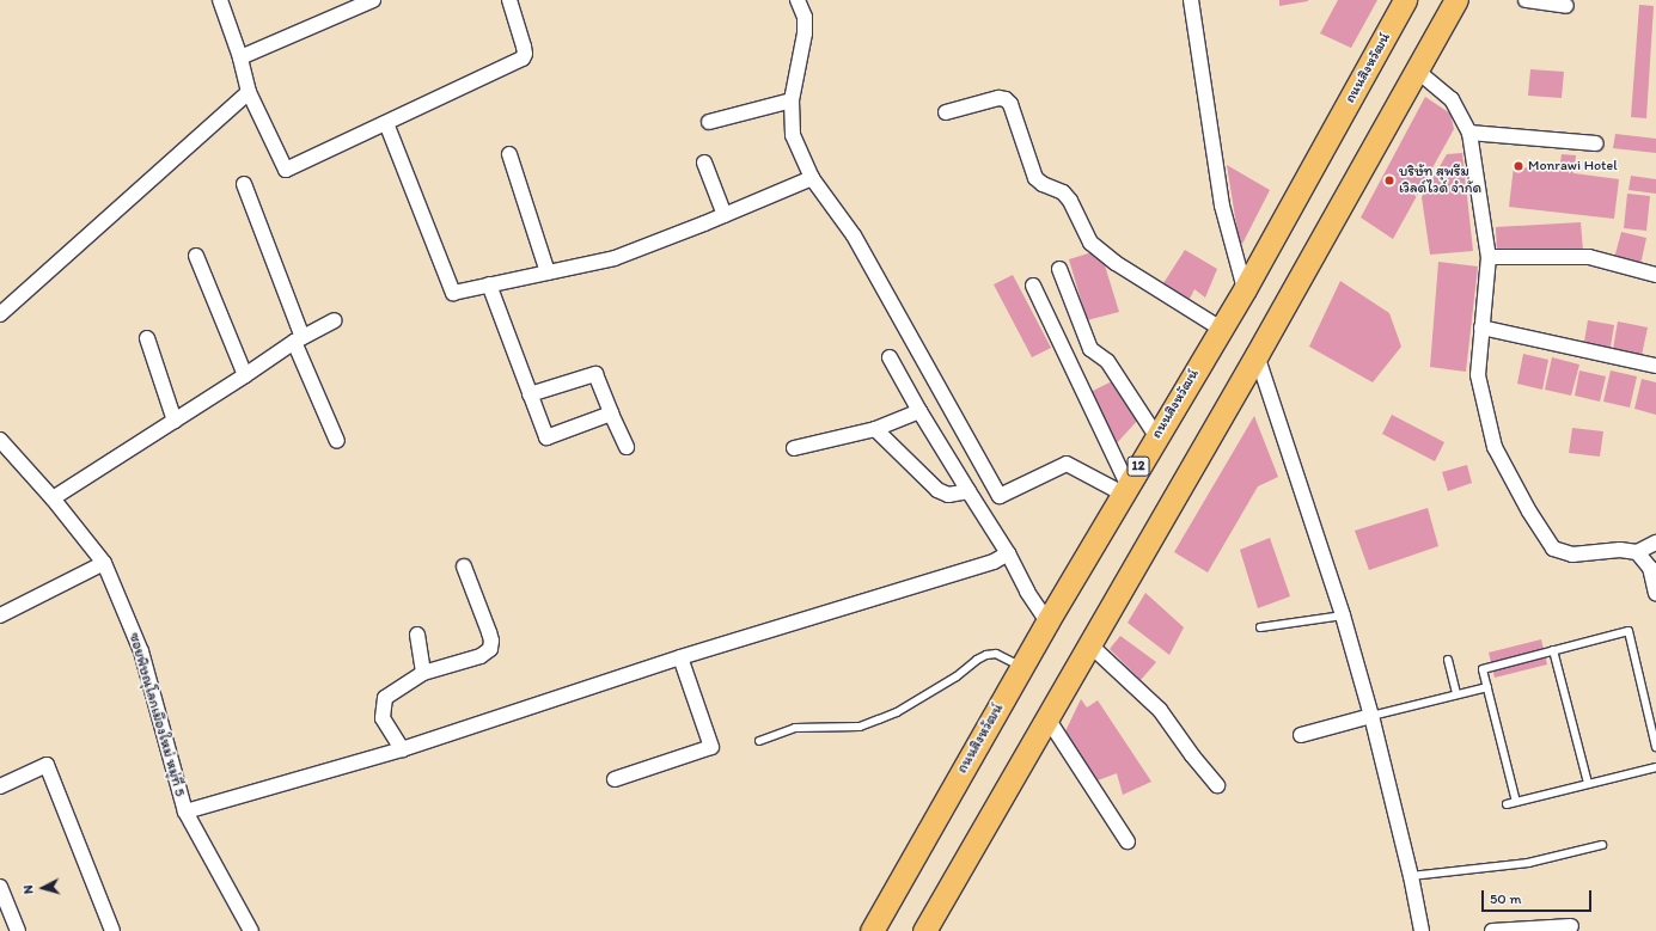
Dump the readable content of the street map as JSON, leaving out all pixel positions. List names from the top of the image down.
{
  "streets": {
    "main road": ["ถนนสิงหวัฒน์", "12"],
    "street": ["ซอยพิษณุโลกเมืองใหม่ หมู่ที่ 5"]
  },
  "places": ["Monrawi Hotel", "บริษัท สุพรีม เวิลด์ไวด์ จำกัด"],
  "scale_bar": "50 m",
  "north": "left"
}
